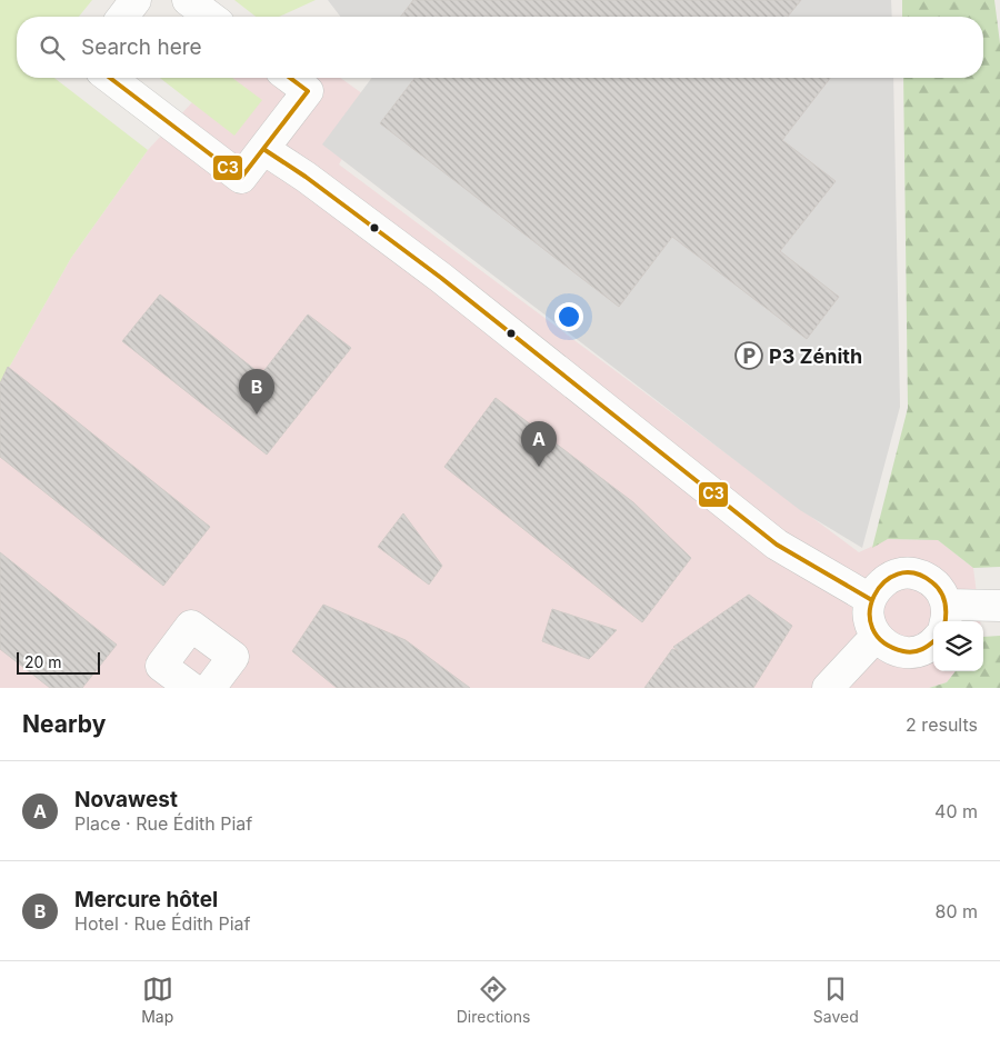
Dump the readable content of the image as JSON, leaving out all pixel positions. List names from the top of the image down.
{
  "places": {
    "parking": ["P3 Zénith"]
  },
  "lines": ["transit line C3"],
  "scale_bar": "20 m",
  "page": {
    "search": "Search here",
    "pins": ["B", "A"],
    "scale": "20 m",
    "heading": ["Nearby", "2 results"],
    "list": [
      {
        "mark": "A",
        "name": "Novawest",
        "note": "Place · Rue Édith Piaf",
        "value": "40 m"
      },
      {
        "mark": "B",
        "name": "Mercure hôtel",
        "note": "Hotel · Rue Édith Piaf",
        "value": "80 m"
      }
    ],
    "nav": ["Map", "Directions", "Saved"]
  }
}
